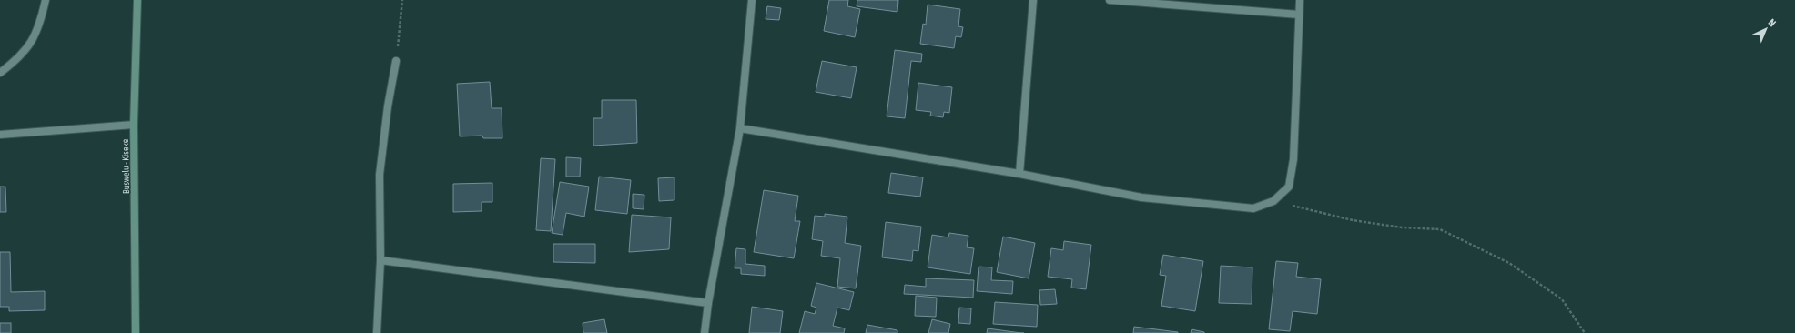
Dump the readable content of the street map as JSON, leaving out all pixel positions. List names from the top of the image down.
{
  "streets": {
    "main road": ["Buswelu - Kiseke"]
  },
  "north": "top right"
}
